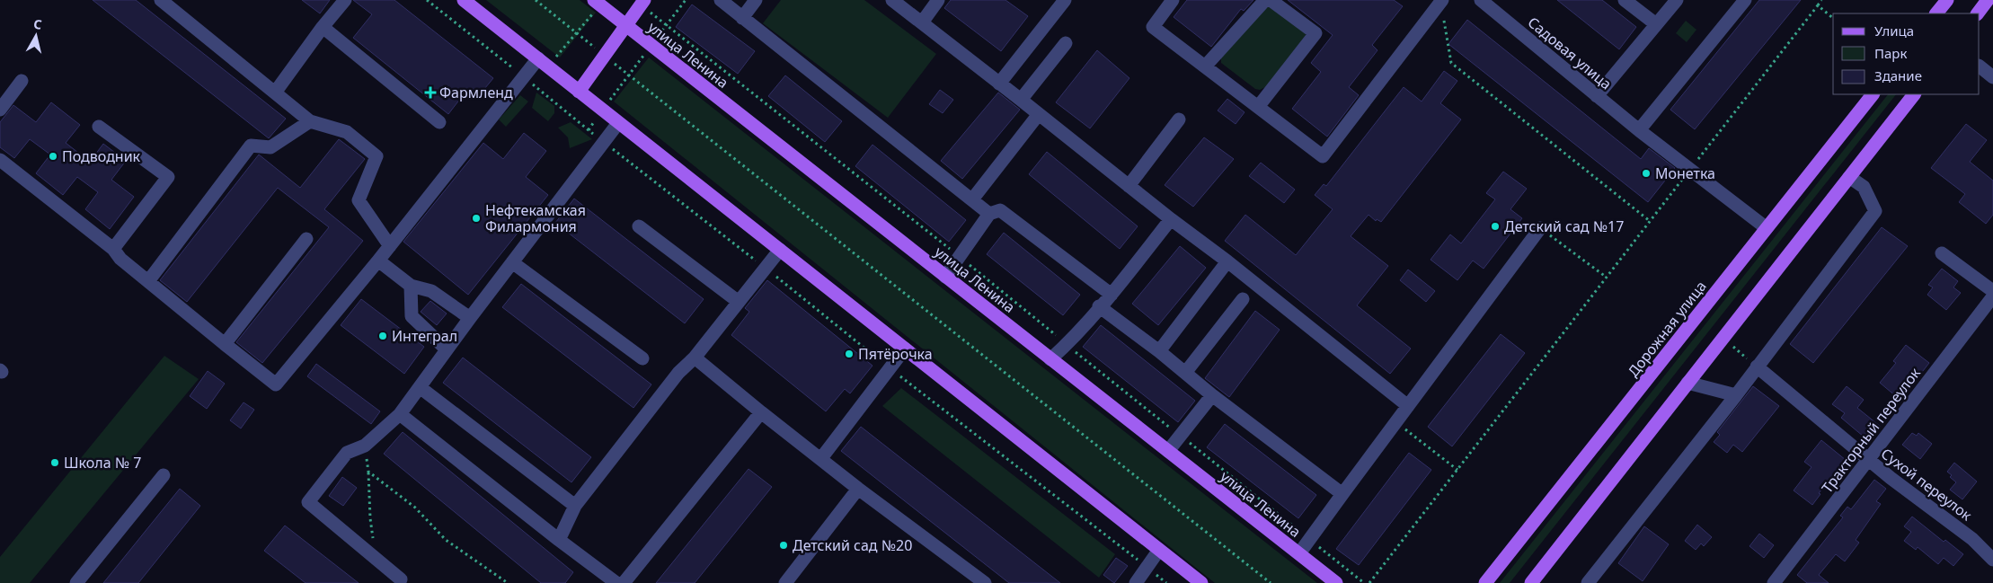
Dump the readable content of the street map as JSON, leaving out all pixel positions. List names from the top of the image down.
{
  "streets": {
    "main road": ["улица Ленина", "Дорожная улица"],
    "street": ["Садовая улица", "Тракторный переулок", "Сухой переулок"]
  },
  "crossings": [
    ["Садовая улица", "Дорожная улица"],
    ["Тракторный переулок", "Сухой переулок"]
  ],
  "places": {
    "health": ["Фармленд"],
    "other": [
      "Подводник",
      "Монетка",
      "Нефтекамская Филармония",
      "Детский сад №17",
      "Интеграл",
      "Пятёрочка",
      "Школа № 7",
      "Детский сад №20"
    ]
  },
  "legend": ["Улица", "Парк", "Здание"],
  "north": "top"
}
